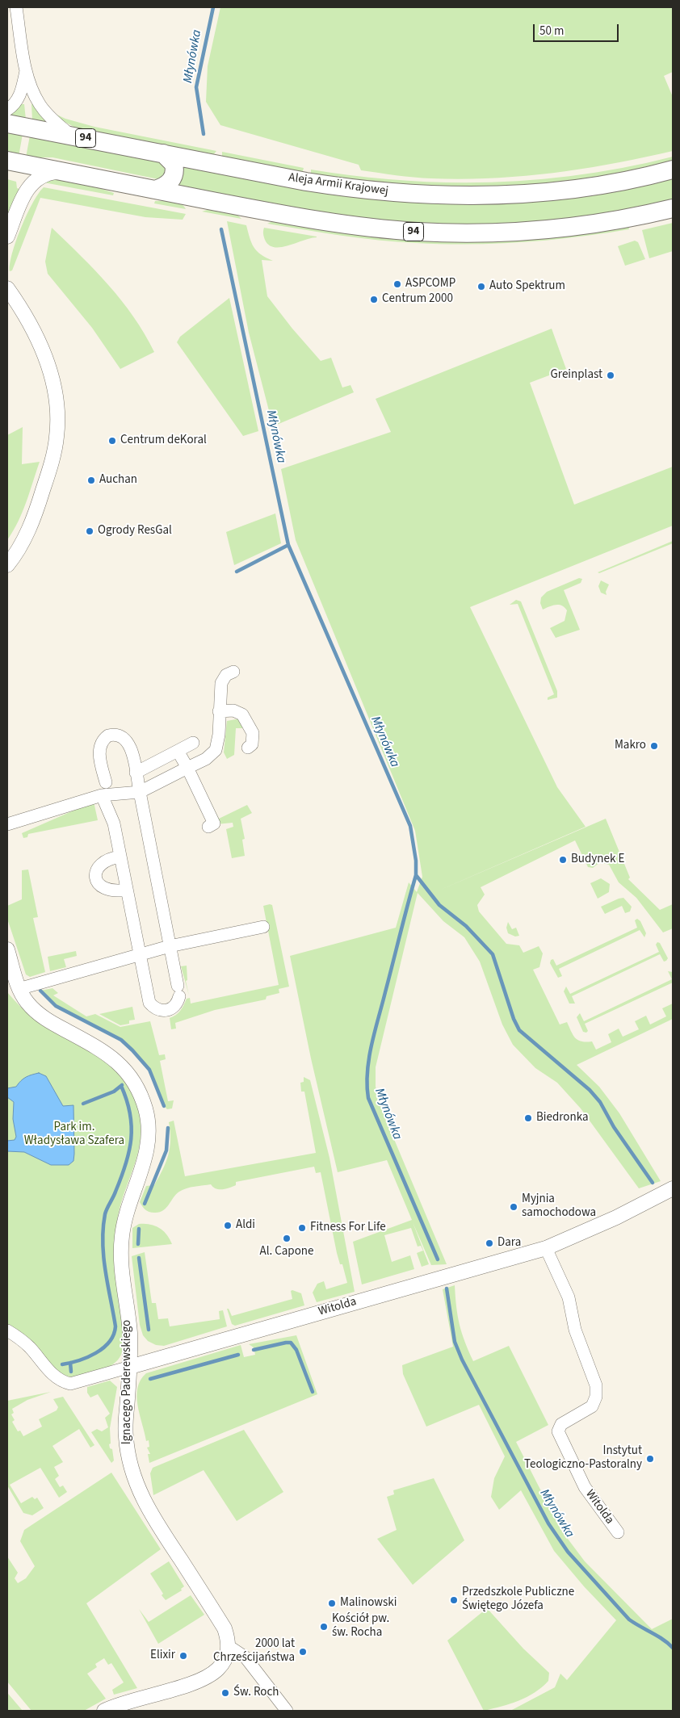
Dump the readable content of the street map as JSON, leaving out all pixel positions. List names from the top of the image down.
{
  "streets": {
    "main road": ["94", "Aleja Armii Krajowej"],
    "street": ["Witolda", "Ignacego Paderewskiego"]
  },
  "crossings": [
    ["Witolda", "Ignacego Paderewskiego"]
  ],
  "water": ["Młynówka"],
  "parks": ["Park im. Władysława Szafera"],
  "places": [
    "ASPCOMP",
    "Auto Spektrum",
    "Centrum 2000",
    "Greinplast",
    "Centrum deKoral",
    "Auchan",
    "Ogrody ResGal",
    "Makro",
    "Budynek E",
    "Biedronka",
    "Myjnia samochodowa",
    "Aldi",
    "Fitness For Life",
    "Al. Capone",
    "Dara",
    "Instytut Teologiczno-Pastoralny",
    "Przedszkole Publiczne Świętego Józefa",
    "Malinowski",
    "Kościół pw. św. Rocha",
    "2000 lat Chrześcijaństwa",
    "Elixir",
    "Św. Roch"
  ],
  "scale_bar": "50 m"
}
